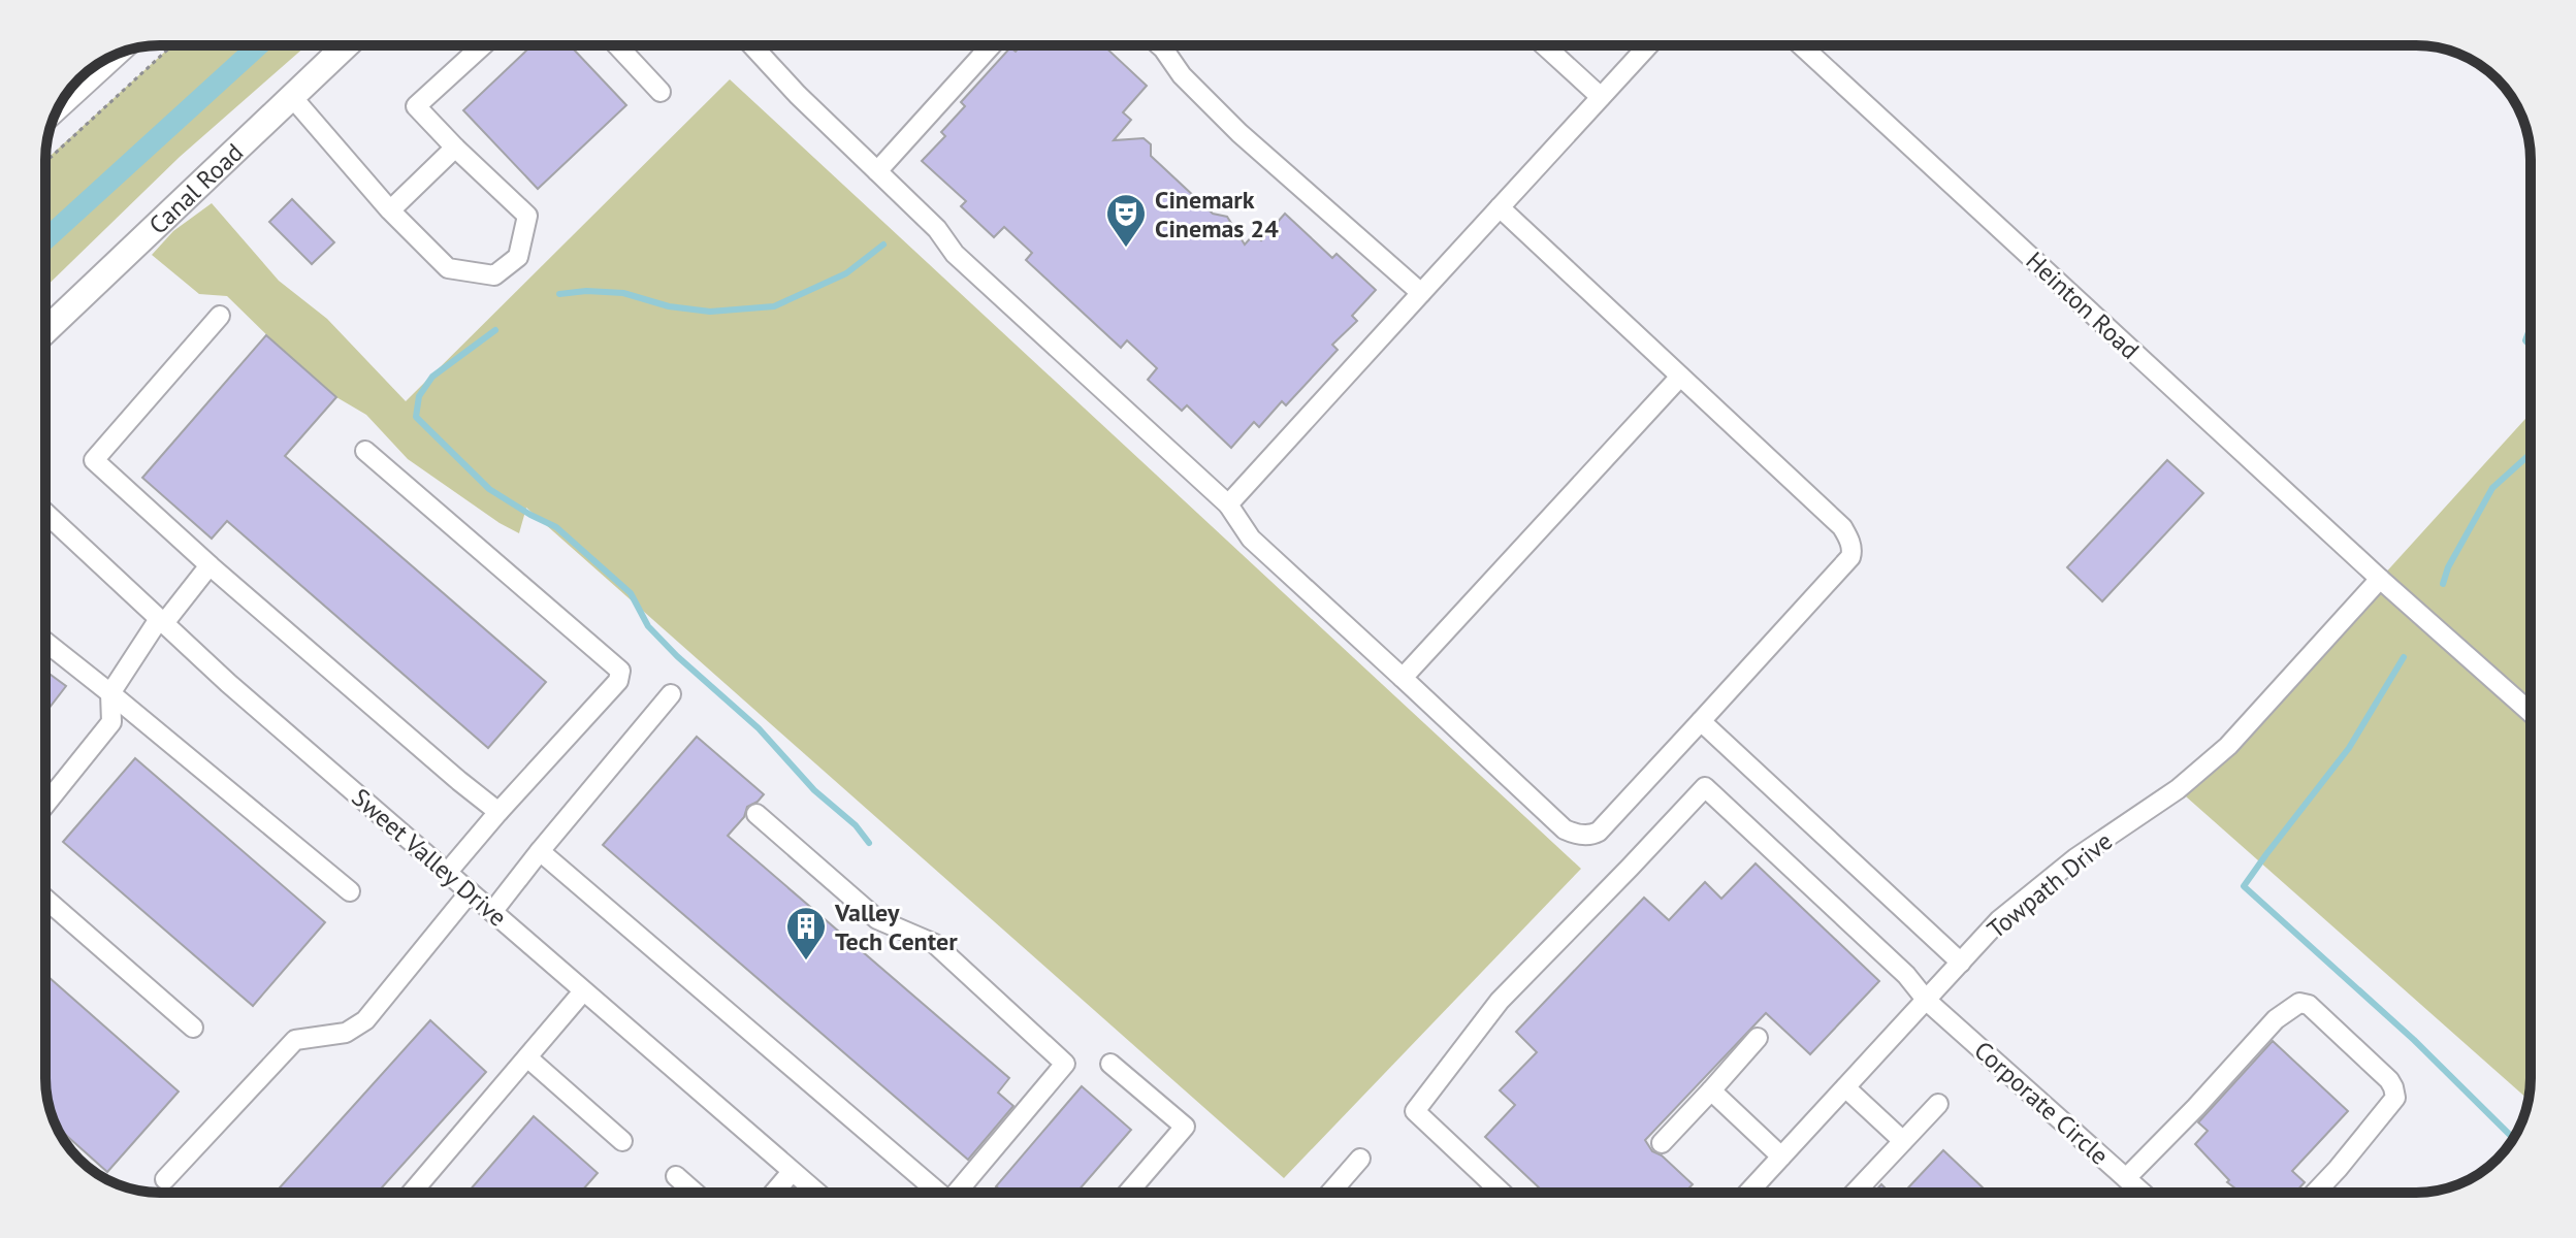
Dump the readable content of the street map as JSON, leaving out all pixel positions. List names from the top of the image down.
{
  "streets": {
    "main road": ["Canal Road"],
    "street": [
      "Heinton Road",
      "Sweet Valley Drive",
      "Towpath Drive",
      "Corporate Circle"
    ]
  },
  "crossings": [
    ["Heinton Road", "Towpath Drive"],
    ["Towpath Drive", "Corporate Circle"]
  ],
  "places": {
    "theatre": ["Cinemark Cinemas 24"],
    "building": ["Valley Tech Center"]
  }
}
